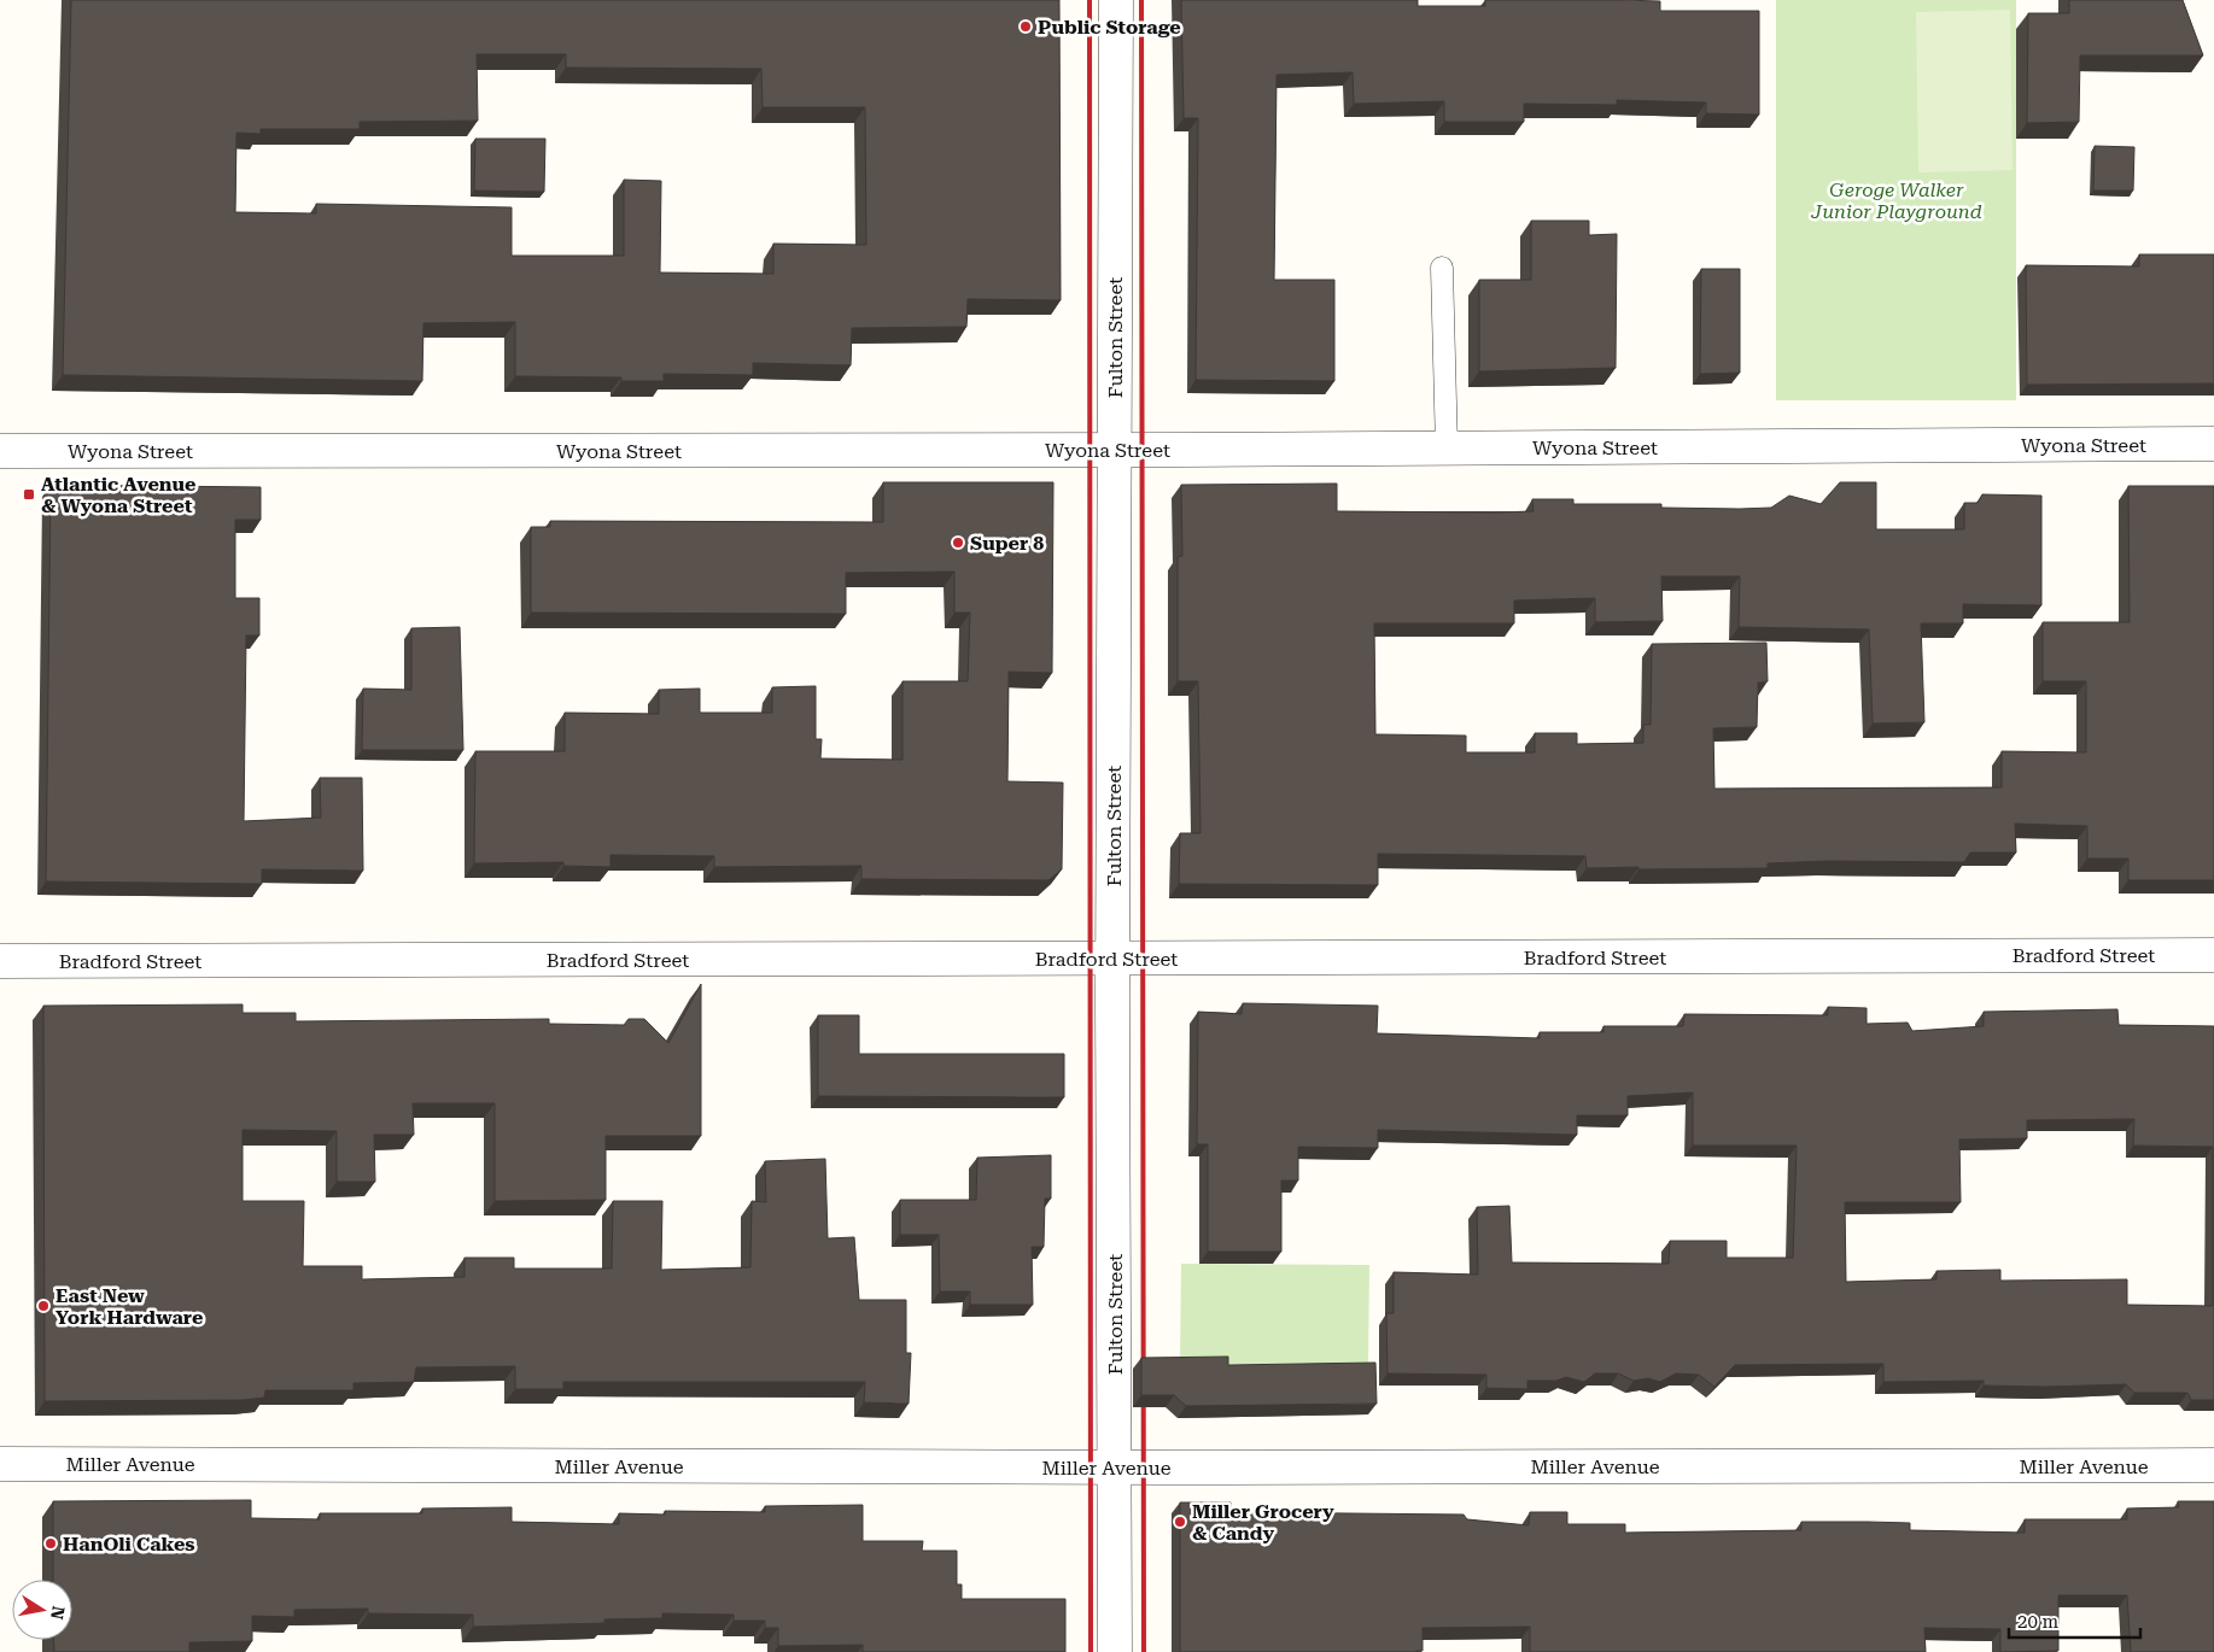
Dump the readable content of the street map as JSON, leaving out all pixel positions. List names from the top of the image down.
{
  "streets": {
    "street": [
      "Fulton Street",
      "Wyona Street",
      "Bradford Street",
      "Miller Avenue"
    ]
  },
  "crossings": [
    ["Fulton Street", "Wyona Street"],
    ["Fulton Street", "Bradford Street"],
    ["Fulton Street", "Miller Avenue"]
  ],
  "parks": ["Geroge Walker Junior Playground"],
  "places": {
    "other": [
      "Public Storage",
      "Super 8",
      "East New York Hardware",
      "Miller Grocery & Candy",
      "HanOli Cakes"
    ],
    "transit": ["Atlantic Avenue & Wyona Street"]
  },
  "scale_bar": "20 m",
  "north": "right"
}
